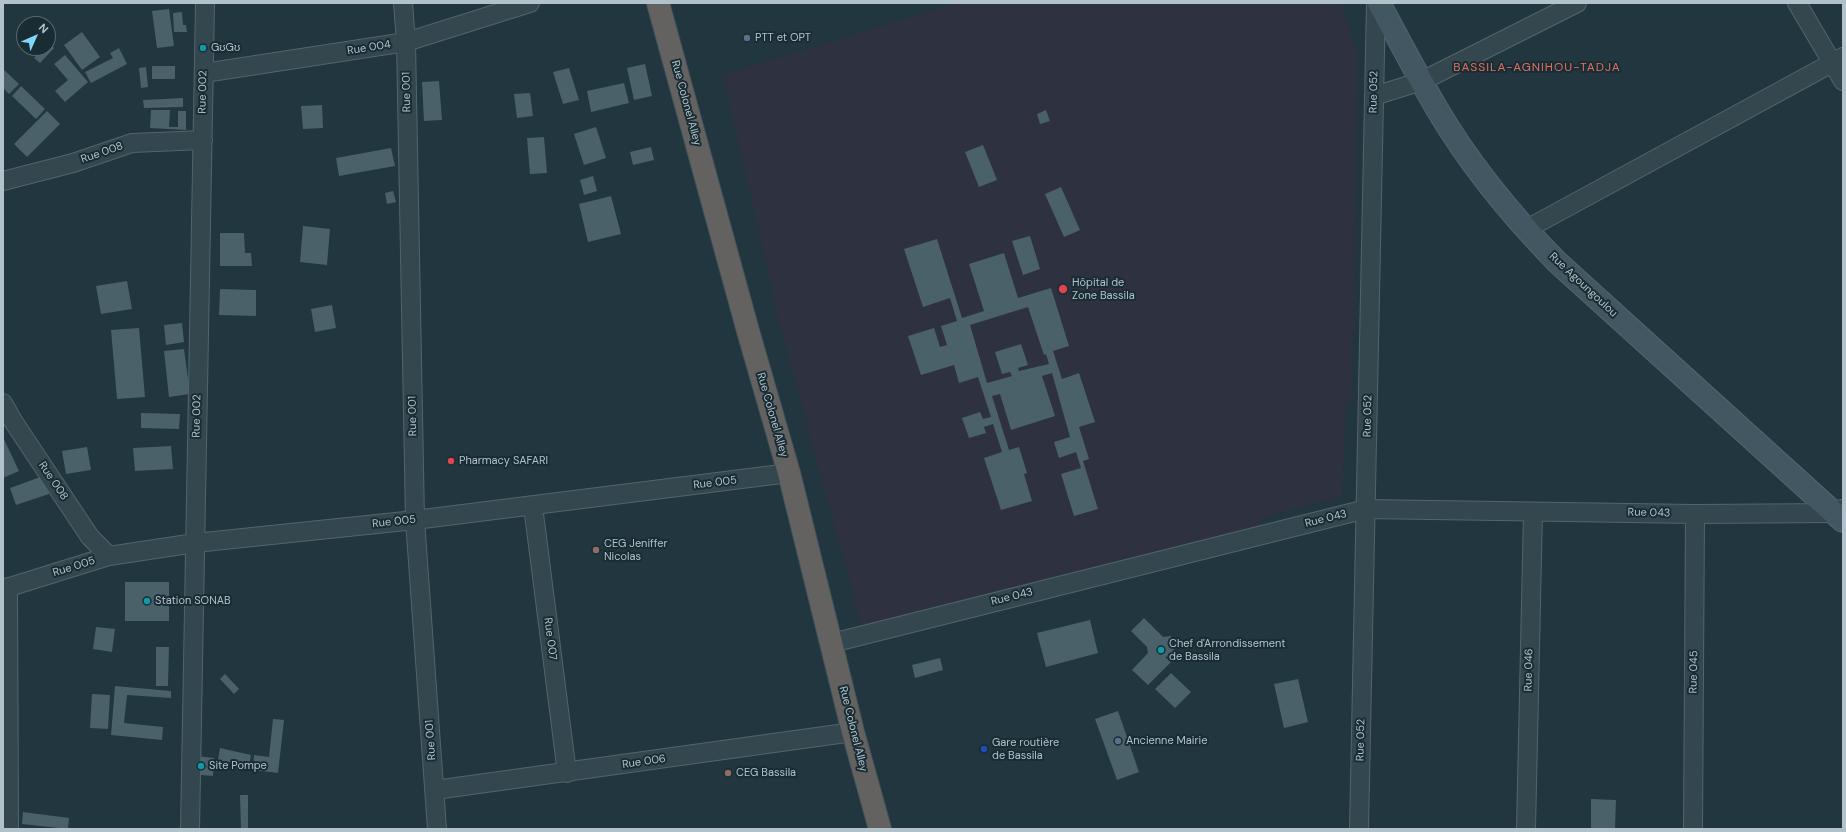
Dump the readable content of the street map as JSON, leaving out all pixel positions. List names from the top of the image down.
{
  "streets": {
    "highway": ["Rue Colonel Alley"],
    "main road": ["Rue Agoungoulou"],
    "street": [
      "Rue 004",
      "Rue 002",
      "Rue 001",
      "Rue 052",
      "Rue 008",
      "Rue 005",
      "Rue 043",
      "Rue 007",
      "Rue 046",
      "Rue 045",
      "Rue 006"
    ]
  },
  "crossings": [
    ["Rue 004", "Rue 002"],
    ["Rue 004", "Rue 001"],
    ["Rue 002", "Rue 008"],
    ["Rue 002", "Rue 005"],
    ["Rue 001", "Rue 005"],
    ["Rue 001", "Rue 006"],
    ["Rue 052", "Rue Agoungoulou"],
    ["Rue 052", "Rue 043"],
    ["Rue Colonel Alley", "Rue 005"],
    ["Rue Colonel Alley", "Rue 043"],
    ["Rue Colonel Alley", "Rue 006"],
    ["Rue 008", "Rue 005"],
    ["Rue Agoungoulou", "Rue 043"],
    ["Rue 005", "Rue 007"],
    ["Rue 043", "Rue 046"],
    ["Rue 043", "Rue 045"],
    ["Rue 007", "Rue 006"]
  ],
  "districts": ["BASSILA-AGNIHOU-TADJA"],
  "places": [
    "PTT et OPT",
    "GʊGʊ",
    "Hôpital de Zone Bassila",
    "Pharmacy SAFARI",
    "CEG Jeniffer Nicolas",
    "Station SONAB",
    "Chef d'Arrondissement de Bassila",
    "Ancienne Mairie",
    "Gare routière de Bassila",
    "Site Pompe",
    "CEG Bassila"
  ],
  "north": "top right"
}
